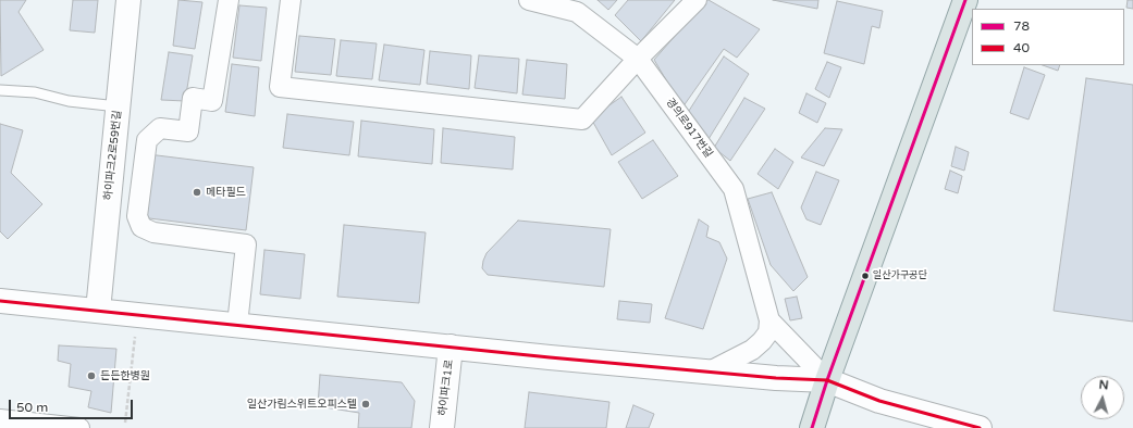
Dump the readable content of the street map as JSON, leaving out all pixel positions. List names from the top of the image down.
{
  "streets": {
    "street": ["경의로917번길", "하이파크2로59번길", "하이파크1로"]
  },
  "places": [
    "메타필드",
    "일산가구공단",
    "든든한병원",
    "일산가림스위트오피스텔"
  ],
  "lines": ["transit line 78", "transit line 40"],
  "legend": ["78", "40"],
  "scale_bar": "50 m",
  "north": "top"
}
